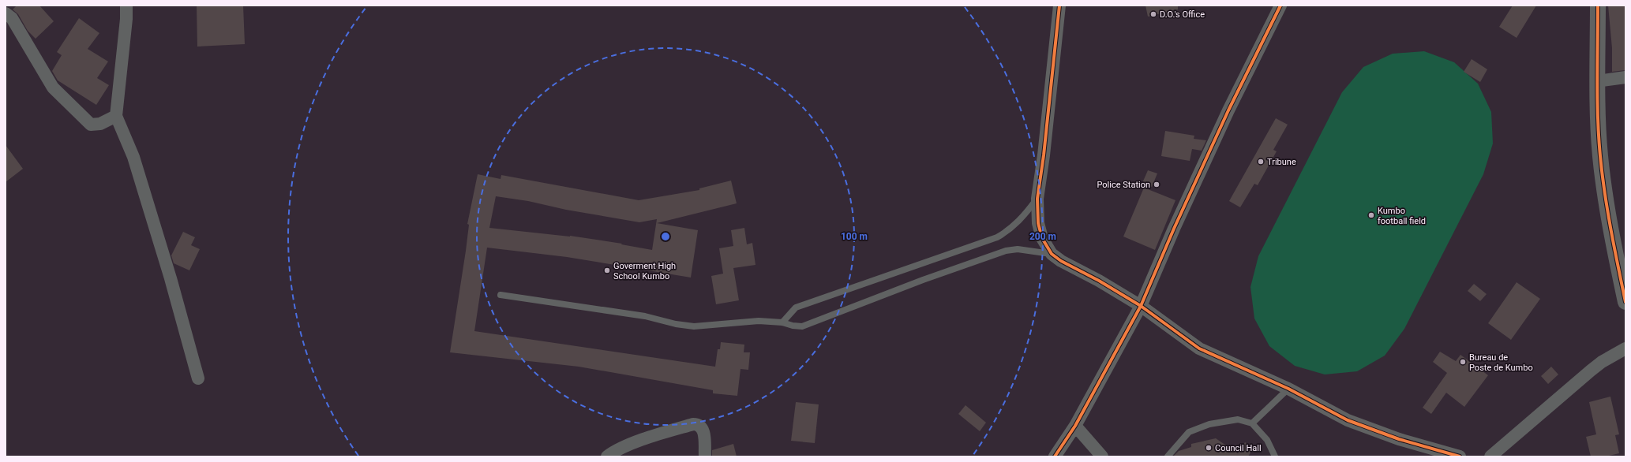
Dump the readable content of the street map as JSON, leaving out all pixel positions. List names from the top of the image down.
{
  "places": [
    "D.O.'s Office",
    "Tribune",
    "Police Station",
    "Kumbo football field",
    "Goverment High School Kumbo",
    "Bureau de Poste de Kumbo",
    "Council Hall"
  ],
  "rings": ["100 m", "200 m"]
}
